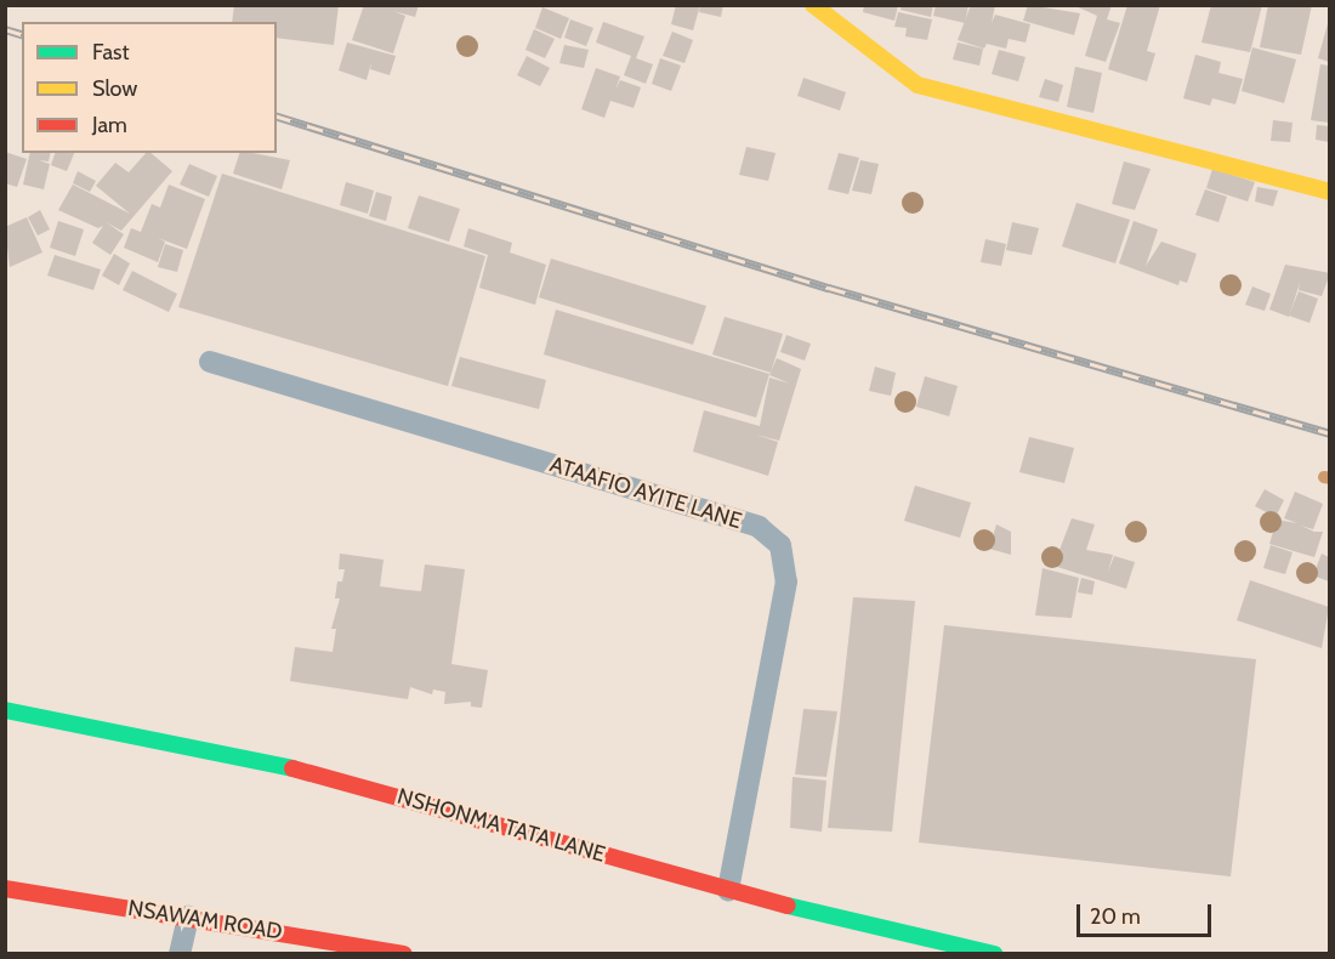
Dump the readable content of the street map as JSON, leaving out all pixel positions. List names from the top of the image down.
{
  "streets": {
    "main road": ["NSHONMA TATA LANE", "NSAWAM ROAD"],
    "lane": ["ATAAFIO AYITE LANE"]
  },
  "crossings": [
    ["ATAAFIO AYITE LANE", "NSHONMA TATA LANE"]
  ],
  "legend": ["Fast", "Slow", "Jam"],
  "scale_bar": "20 m"
}
